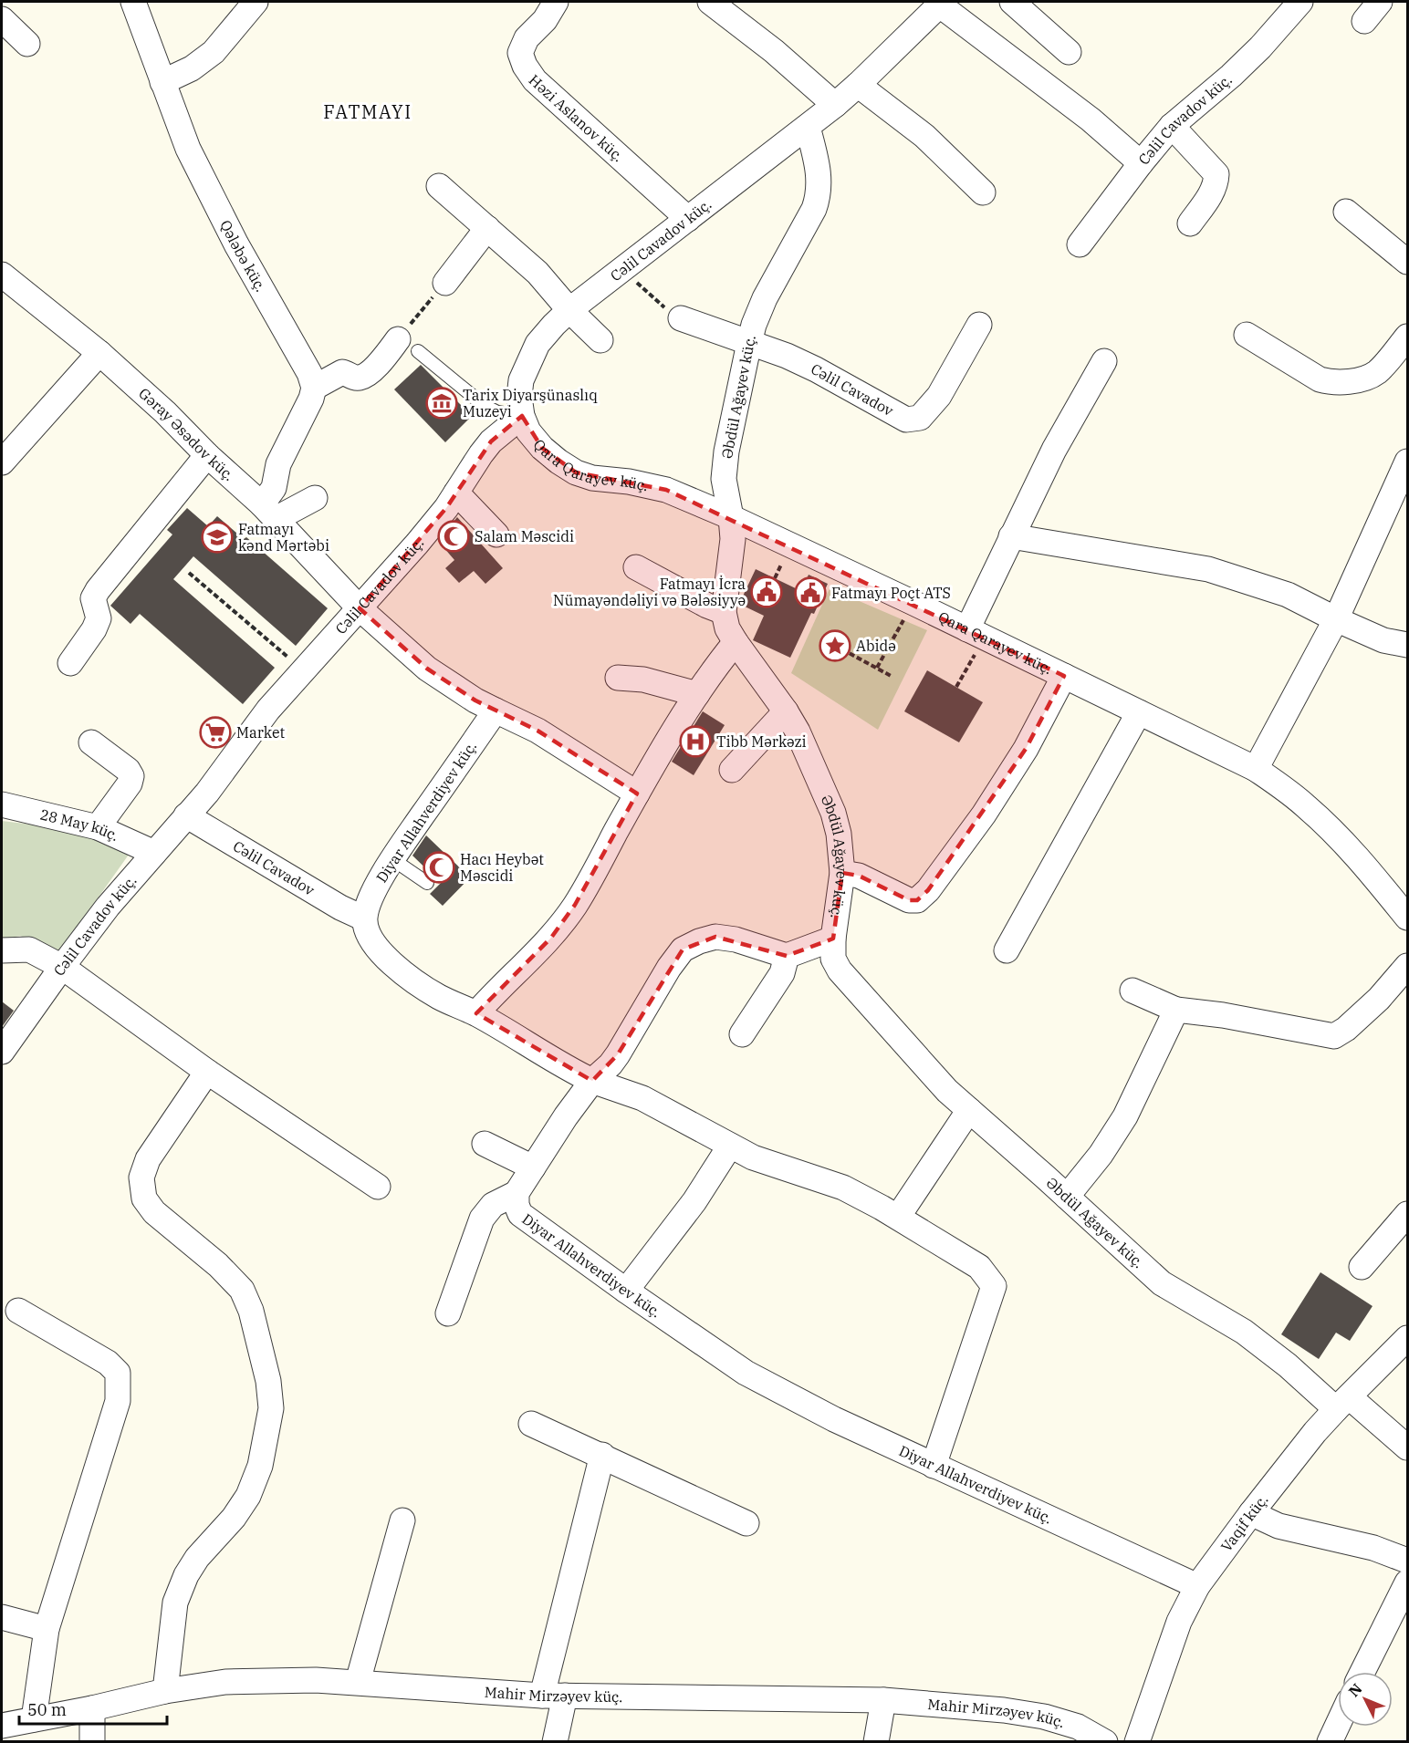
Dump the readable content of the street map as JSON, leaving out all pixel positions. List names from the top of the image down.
{
  "streets": {
    "street": [
      "Həzi Aslanov küç.",
      "Cəlil Cavadov küç.",
      "Qələbə küç.",
      "Cəlil Cavadov",
      "Əbdül Ağayev küç.",
      "Gəray Əsədov küç.",
      "Qara Qarayev küç.",
      "Diyar Allahverdiyev küç.",
      "28 May küç.",
      "Vaqif küç.",
      "Mahir Mirzəyev küç."
    ]
  },
  "crossings": [
    ["Həzi Aslanov küç.", "Cəlil Cavadov küç."],
    ["Cəlil Cavadov küç.", "Cəlil Cavadov"],
    ["Cəlil Cavadov küç.", "Əbdül Ağayev küç."],
    ["Cəlil Cavadov küç.", "Gəray Əsədov küç."],
    ["Cəlil Cavadov küç.", "Qara Qarayev küç."],
    ["Cəlil Cavadov küç.", "28 May küç."],
    ["Cəlil Cavadov", "Əbdül Ağayev küç."],
    ["Cəlil Cavadov", "Diyar Allahverdiyev küç."],
    ["Əbdül Ağayev küç.", "Qara Qarayev küç."],
    ["Əbdül Ağayev küç.", "Vaqif küç."],
    ["Diyar Allahverdiyev küç.", "Vaqif küç."]
  ],
  "districts": ["FATMAYI"],
  "places": {
    "museum": ["Tarix Diyarşünaslıq Muzeyi"],
    "mosque": ["Salam Məscidi", "Hacı Heybət Məscidi"],
    "school or university": ["Fatmayı kənd Mərtəbi"],
    "public building": ["Fatmayı İcra Nümayəndəliyi və Bələsiyyə", "Fatmayı Poçt ATS"],
    "place": ["Abidə"],
    "supermarket": ["Market"],
    "hospital": ["Tibb Mərkəzi"]
  },
  "scale_bar": "50 m",
  "north": "top left"
}
